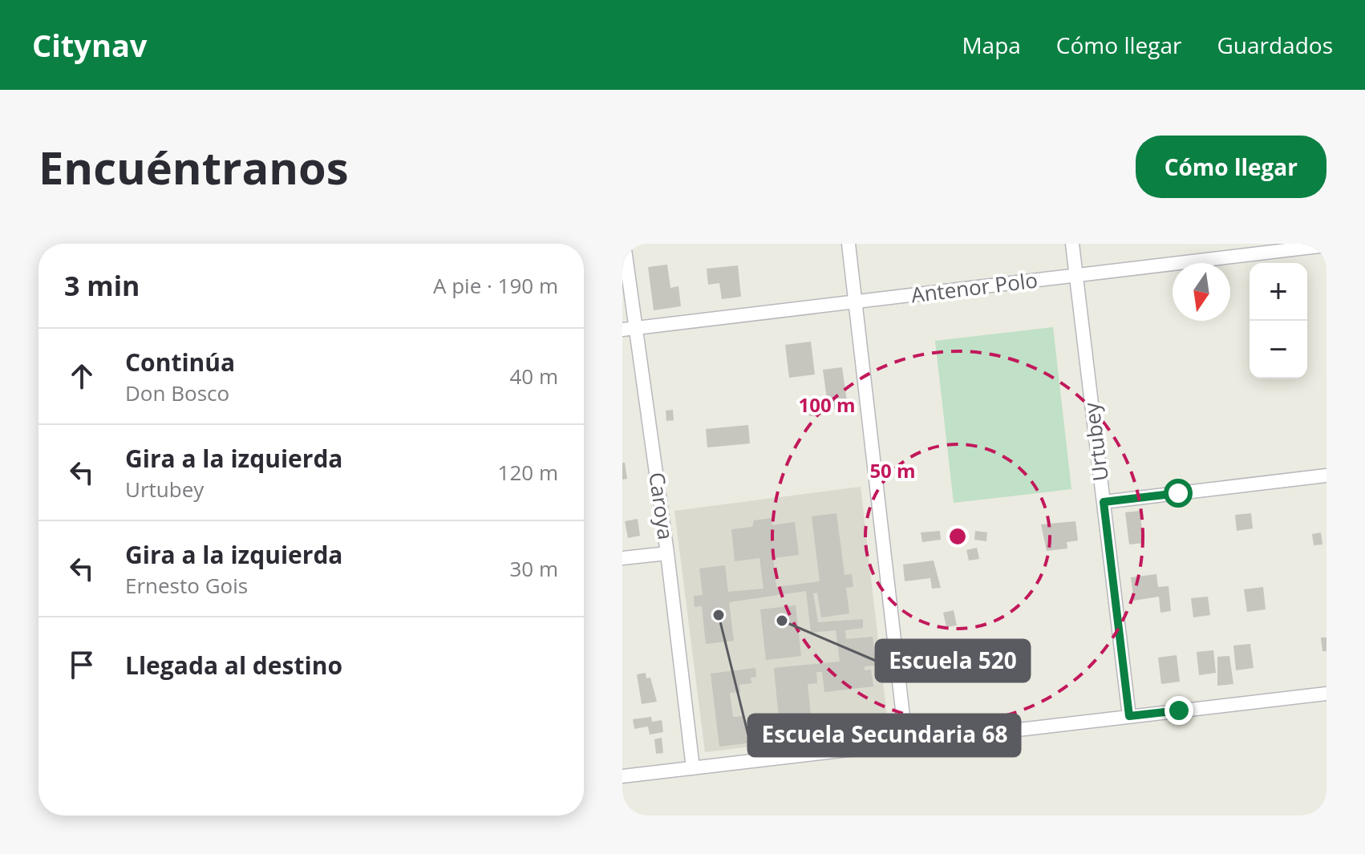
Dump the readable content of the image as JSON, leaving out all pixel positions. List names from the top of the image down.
{
  "streets": {
    "street": ["Antenor Polo", "Urtubey", "Caroya"]
  },
  "crossings": [
    ["Antenor Polo", "Urtubey"],
    ["Antenor Polo", "Caroya"]
  ],
  "places": ["Escuela Secundaria 68", "Escuela 520"],
  "north": "bottom",
  "page": {
    "header": "Citynav",
    "nav": ["Mapa", "Cómo llegar", "Guardados"],
    "buttons": "Cómo llegar",
    "title": "Encuéntranos",
    "heading": ["3 min", "A pie · 190 m"],
    "map_buttons": ["+", "−"],
    "list": [
      ["Continúa", "Don Bosco", "40 m"],
      ["Gira a la izquierda", "Urtubey", "120 m"],
      ["Gira a la izquierda", "Ernesto Gois", "30 m"],
      "Llegada al destino"
    ]
  },
  "rings": ["100 m", "50 m"]
}
